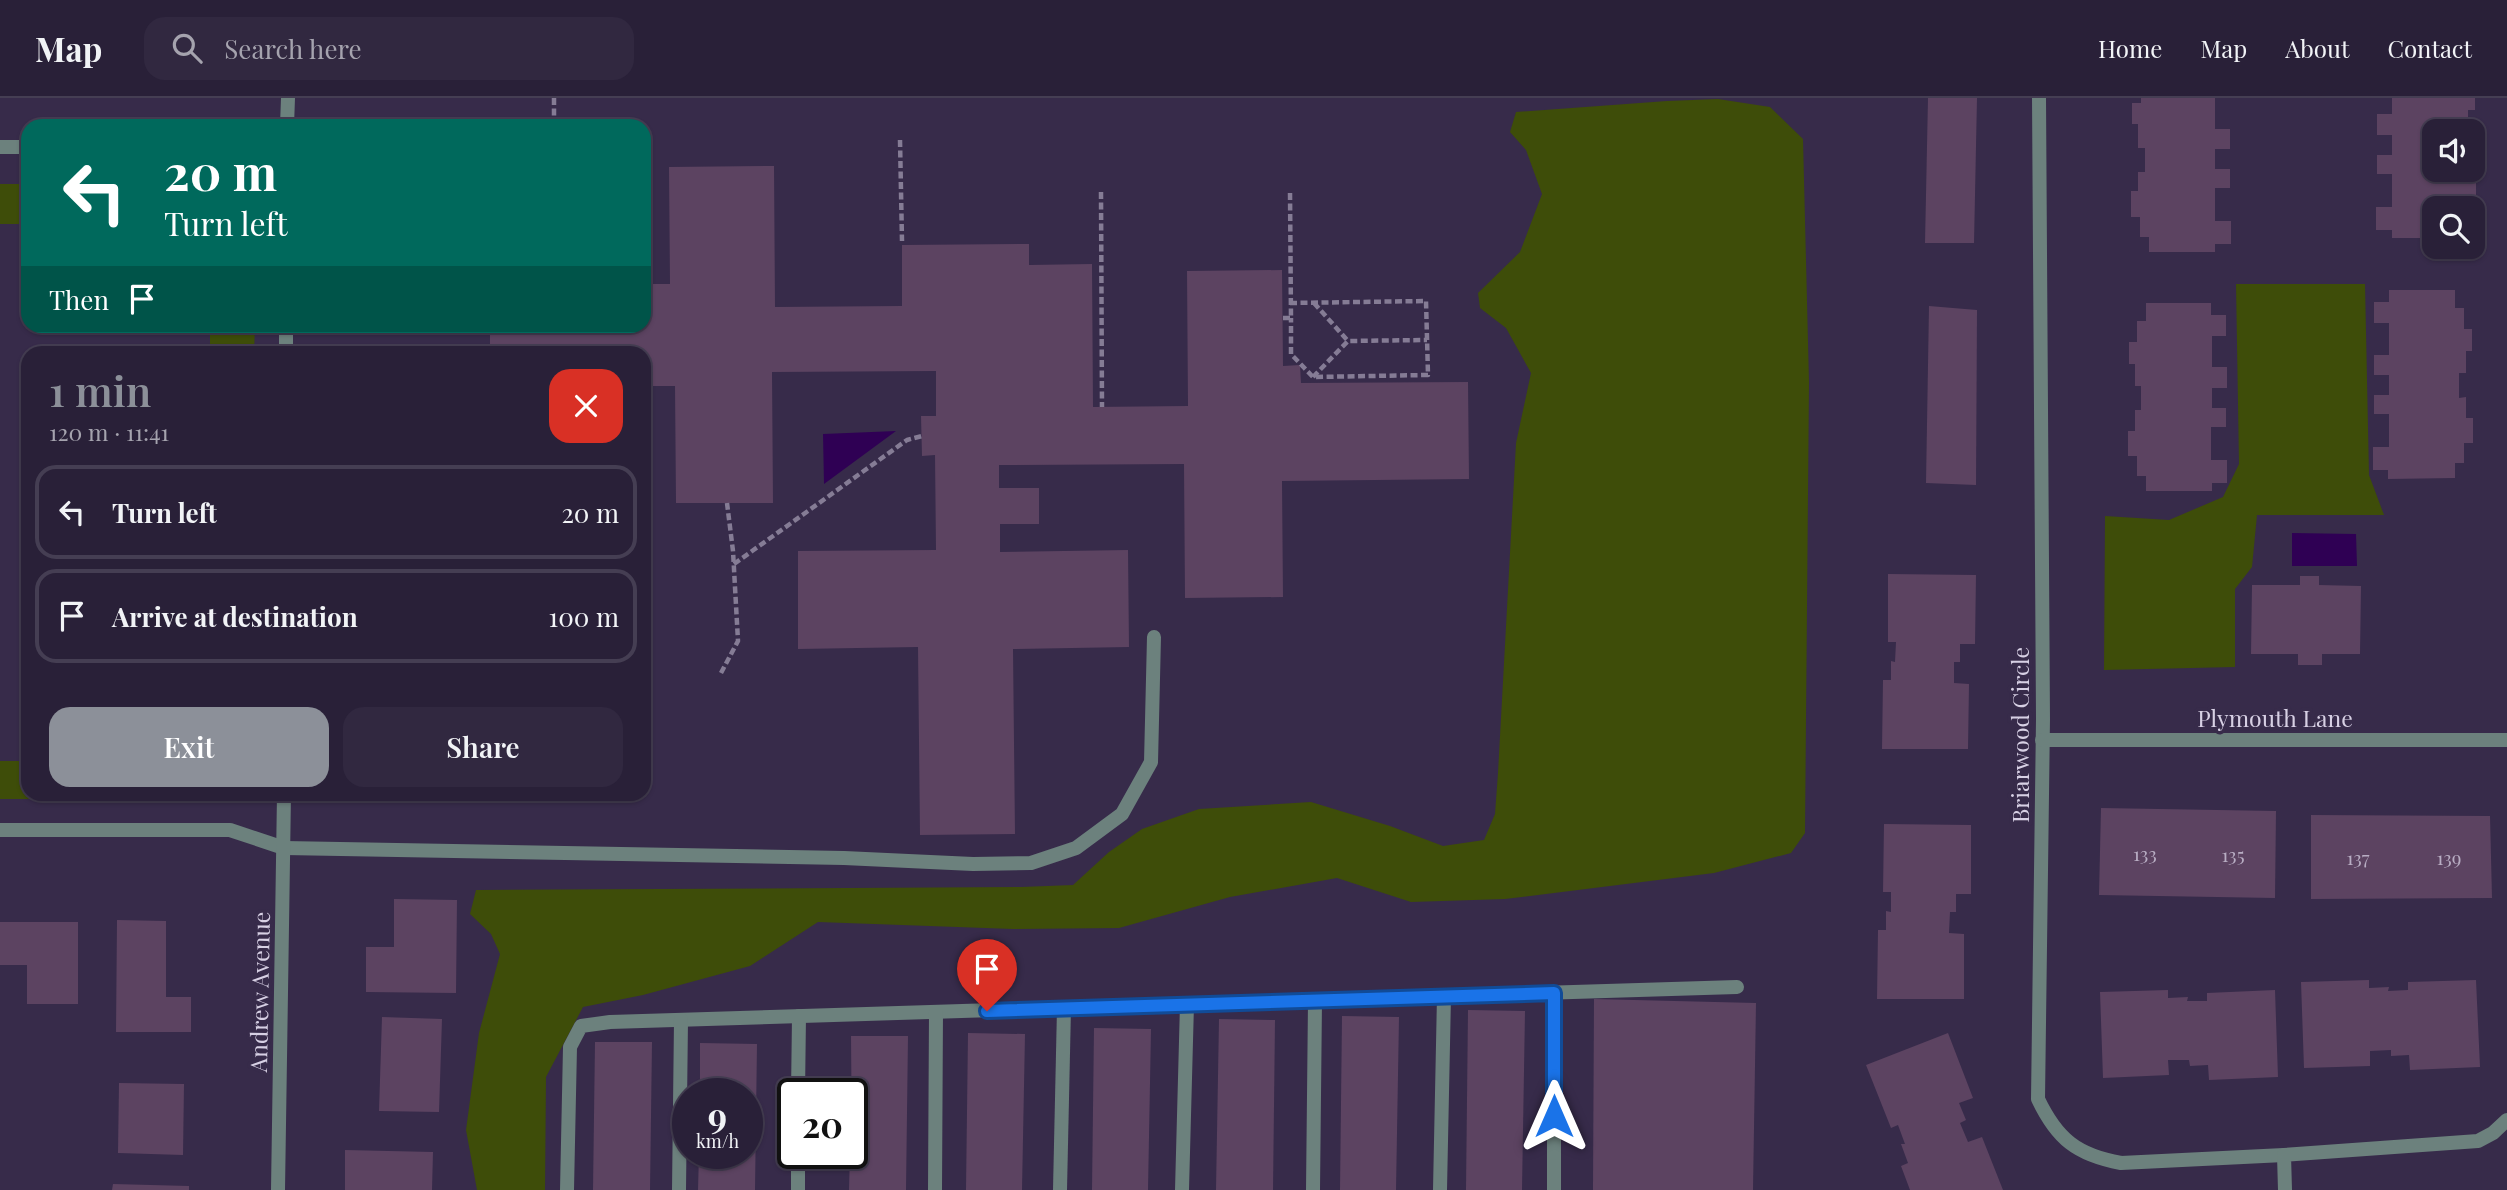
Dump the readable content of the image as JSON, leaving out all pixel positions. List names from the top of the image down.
{
  "streets": {
    "street": ["Plymouth Lane", "Briarwood Circle", "Andrew Avenue"]
  },
  "crossings": [
    ["Plymouth Lane", "Briarwood Circle"]
  ],
  "house_numbers": [
    "133",
    "135",
    "137",
    "139"
  ],
  "page": {
    "header": "Map",
    "search": "Search here",
    "nav": [
      "Home",
      "Map",
      "About",
      "Contact"
    ],
    "turn": ["20 m", "Turn left"],
    "then": "Then",
    "heading": ["1 min", "120 m · 11:41"],
    "list": [
      {
        "name": "Turn left",
        "value": "20 m"
      },
      {
        "name": "Arrive at destination",
        "value": "100 m"
      }
    ],
    "buttons": ["Exit", "Share"],
    "speed": "9 km/h",
    "limit": "20"
  }
}
